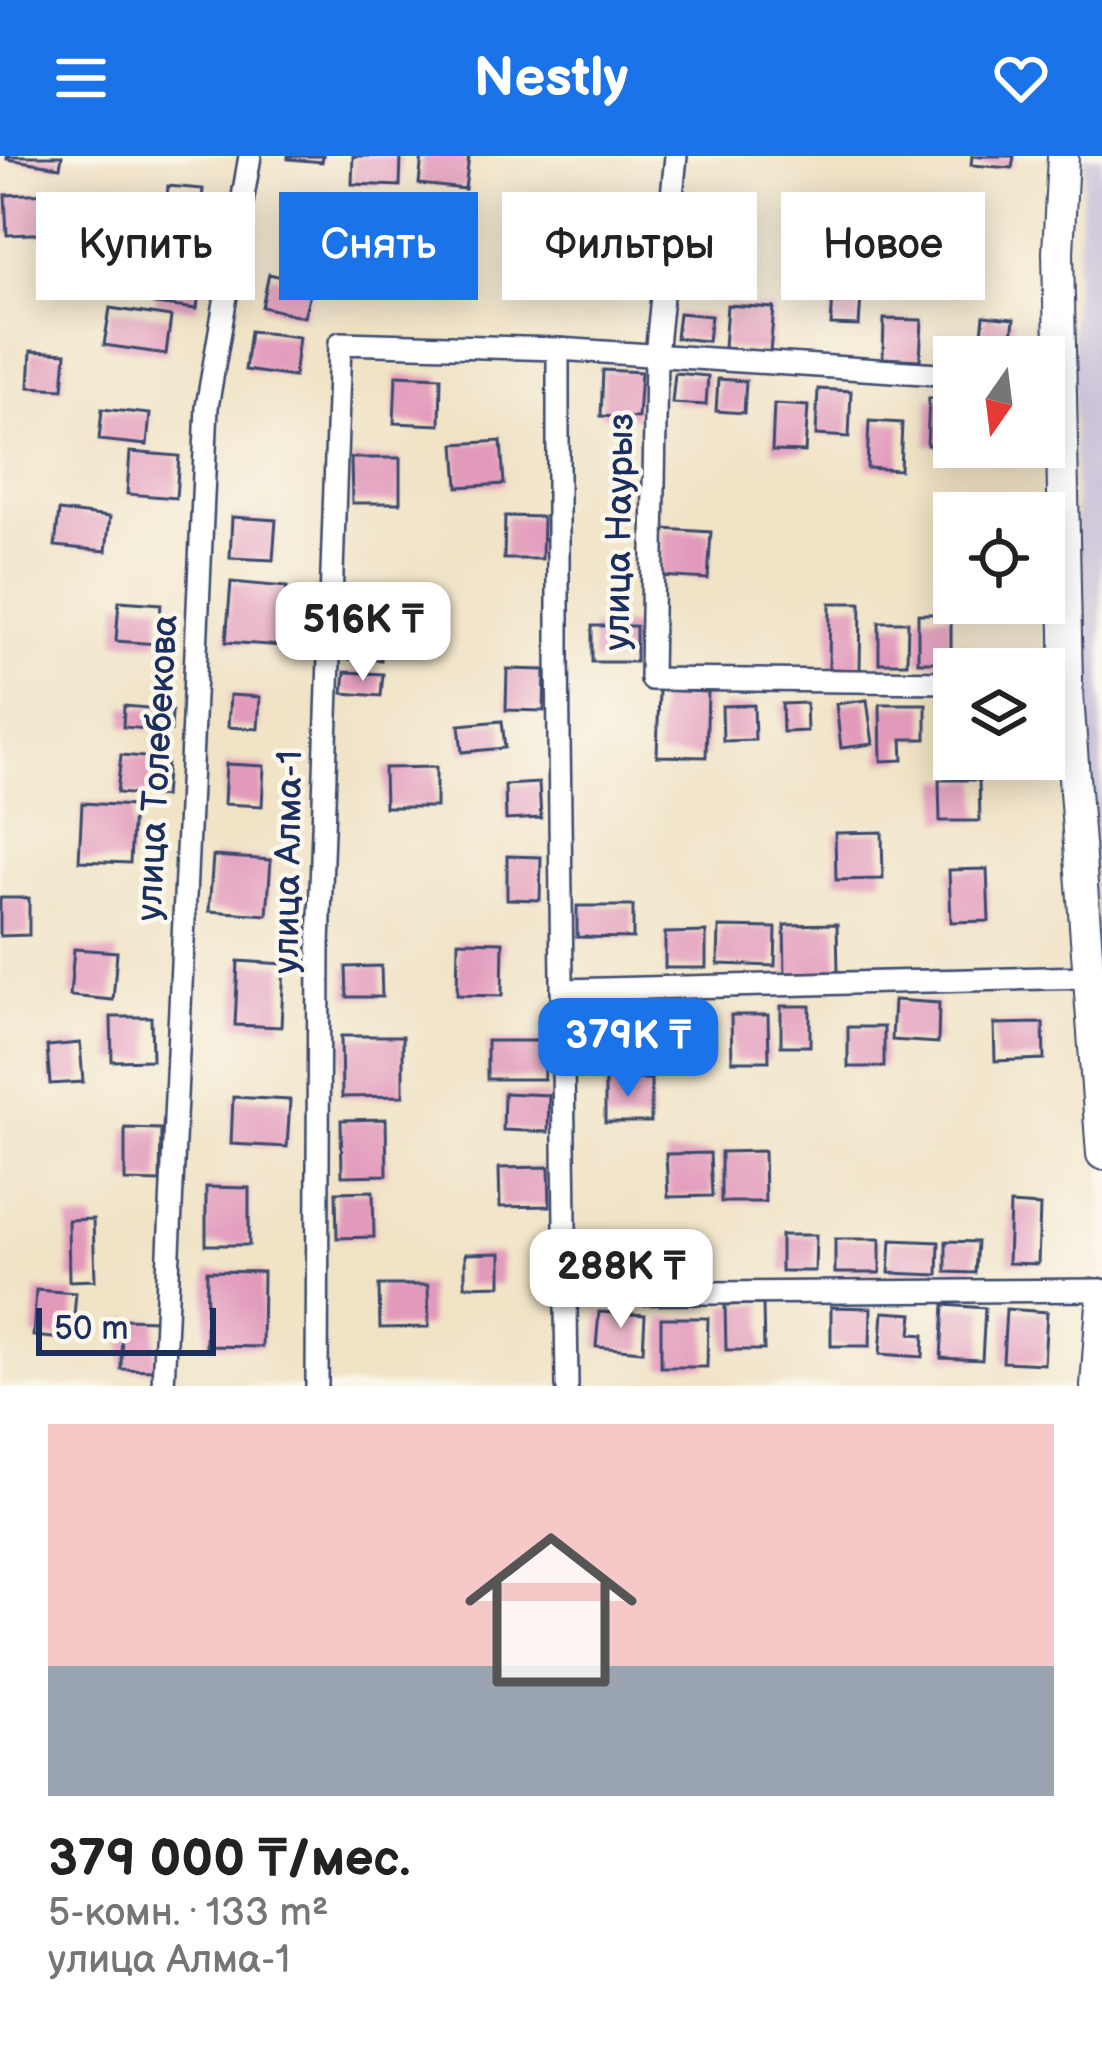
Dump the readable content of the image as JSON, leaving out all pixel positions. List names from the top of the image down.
{
  "streets": {
    "street": ["улица Наурыз", "улица Толебекова", "улица Алма-1"]
  },
  "crossings": [
    ["улица Наурыз", "улица Алма-1"]
  ],
  "scale_bar": "50 m",
  "north": "bottom",
  "page": {
    "header": "Nestly",
    "chip": [
      "Купить",
      "Снять",
      "Фильтры",
      "Новое"
    ],
    "price": ["516K ₸", "379K ₸", "288K ₸"],
    "scale": "50 m",
    "list": [
      {
        "name": "379 000 ₸/мес.",
        "note": "5-комн. · 133 m² · улица Алма-1"
      }
    ]
  }
}
